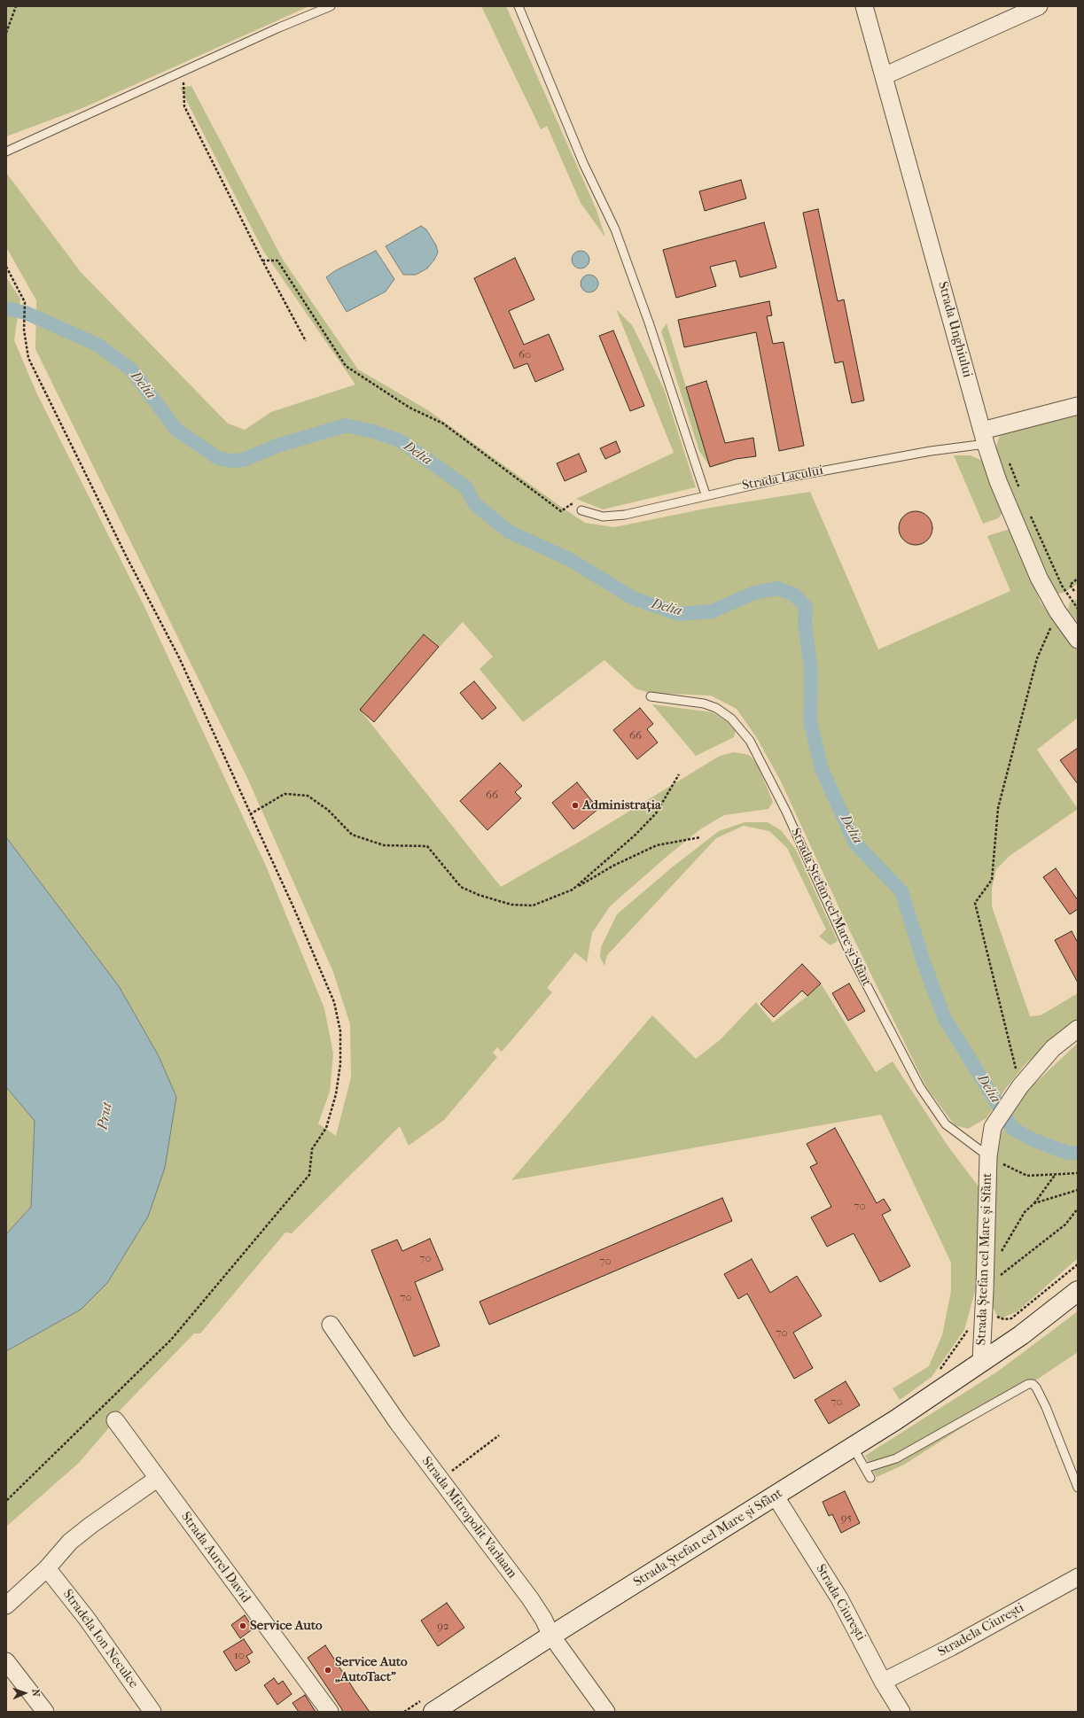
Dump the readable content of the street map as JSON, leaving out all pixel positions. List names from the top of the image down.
{
  "streets": {
    "main road": ["Strada Ștefan cel Mare și Sfânt"],
    "street": [
      "Strada Unghiului",
      "Strada Lacului",
      "Strada Mitropolit Varlaam",
      "Strada Aurel David",
      "Strada Ciurești",
      "Stradela Ciurești",
      "Stradela Ion Neculce"
    ]
  },
  "crossings": [
    ["Strada Unghiului", "Strada Lacului"],
    ["Strada Ștefan cel Mare și Sfânt", "Strada Mitropolit Varlaam"],
    ["Strada Ștefan cel Mare și Sfânt", "Strada Ciurești"],
    ["Strada Ciurești", "Stradela Ciurești"]
  ],
  "water": ["Delia", "Prut"],
  "places": ["Administrația", "Service Auto", "Service Auto „AutoTact”"],
  "house_numbers": [
    "60",
    "66",
    "66",
    "70",
    "70",
    "70",
    "70",
    "70",
    "70",
    "95",
    "92",
    "10"
  ],
  "north": "right"
}
